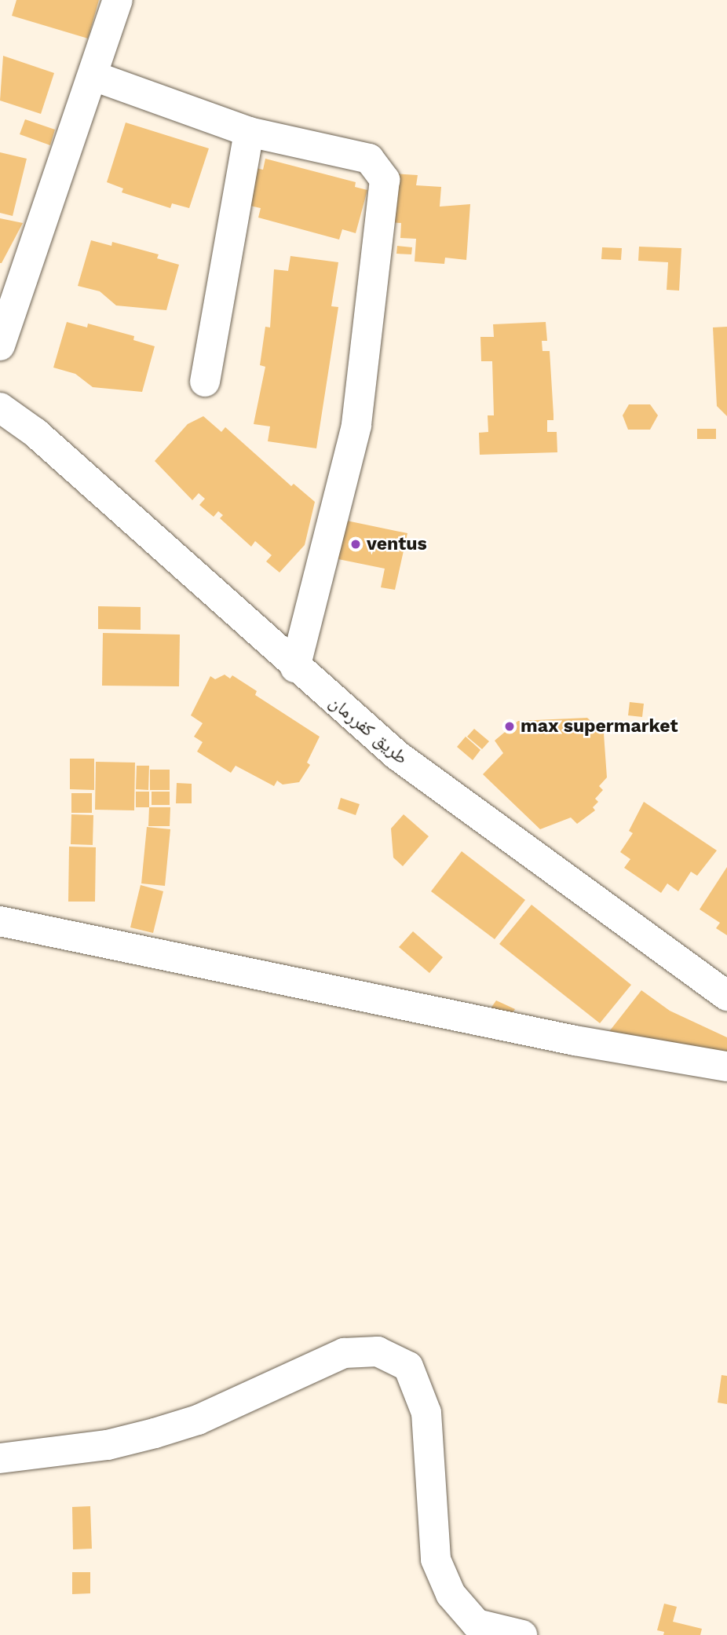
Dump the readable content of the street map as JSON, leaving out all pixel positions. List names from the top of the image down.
{
  "streets": {
    "street": ["طريق كفررمان"]
  },
  "places": ["ventus", "max supermarket"]
}
